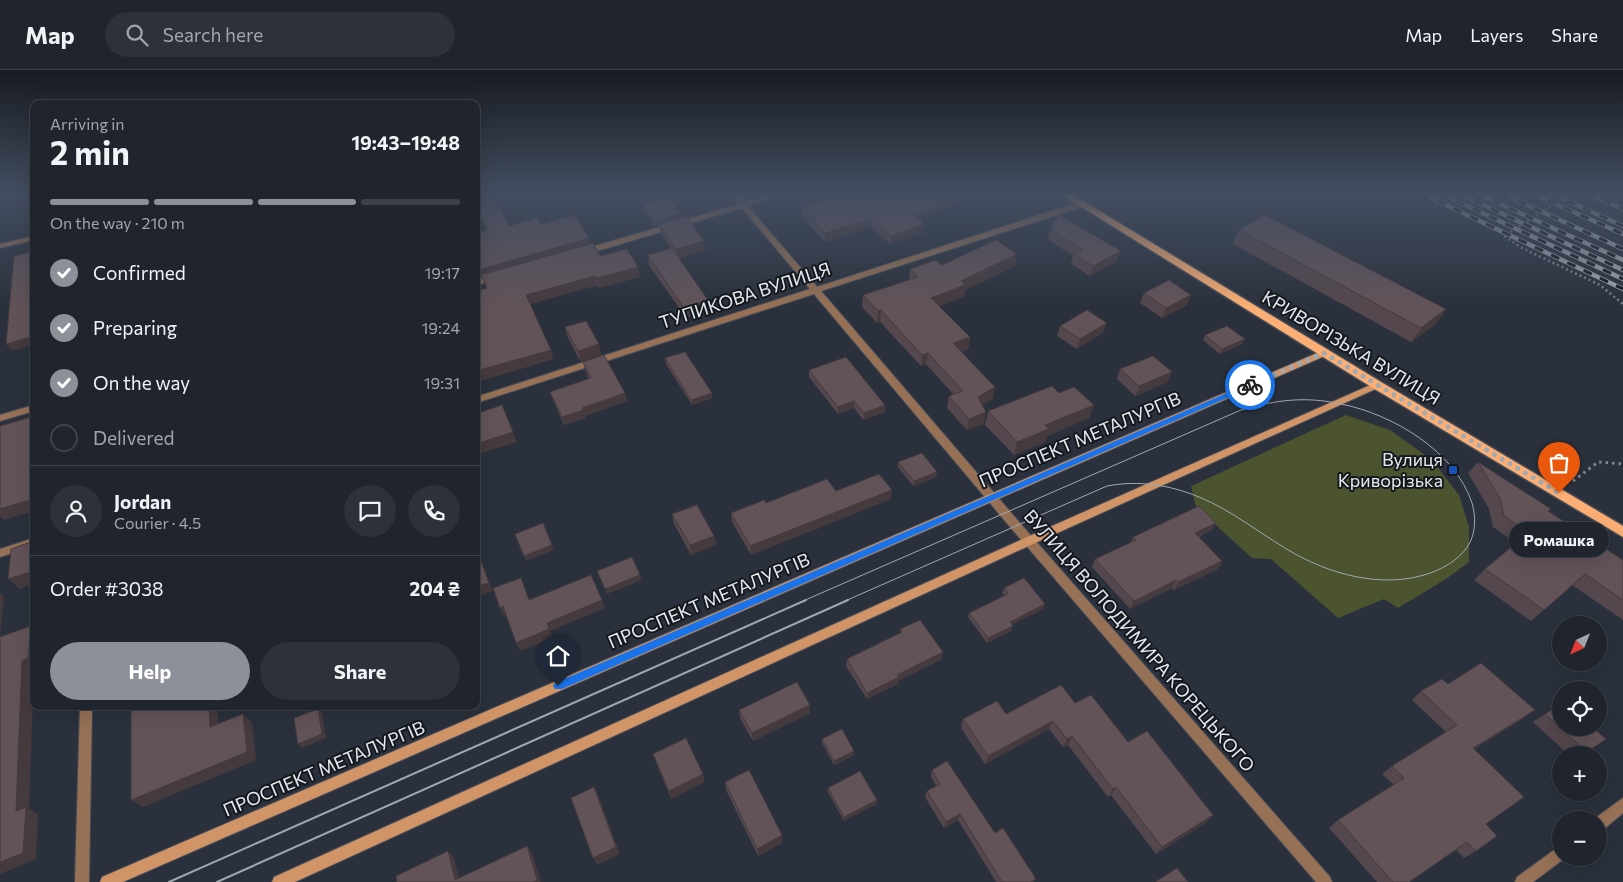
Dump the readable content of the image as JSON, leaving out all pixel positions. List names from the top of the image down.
{
  "streets": {
    "main road": ["КРИВОРІЗЬКА ВУЛИЦЯ", "ПРОСПЕКТ МЕТАЛУРГІВ"],
    "street": ["ТУПИКОВА ВУЛИЦЯ", "ВУЛИЦЯ ВОЛОДИМИРА КОРЕЦЬКОГО"]
  },
  "crossings": [
    ["ТУПИКОВА ВУЛИЦЯ", "ВУЛИЦЯ ВОЛОДИМИРА КОРЕЦЬКОГО"],
    ["КРИВОРІЗЬКА ВУЛИЦЯ", "ПРОСПЕКТ МЕТАЛУРГІВ"],
    ["ПРОСПЕКТ МЕТАЛУРГІВ", "ВУЛИЦЯ ВОЛОДИМИРА КОРЕЦЬКОГО"]
  ],
  "places": {
    "transit": ["Вулиця Криворізька"],
    "other": ["Ромашка"]
  },
  "north": "bottom left",
  "page": {
    "header": "Map",
    "search": "Search here",
    "nav": ["Map", "Layers", "Share"],
    "heading": ["2 min", "Arriving in", "19:43–19:48"],
    "panel": [
      "Jordan",
      "Courier · 4.5",
      "Order #3038",
      "204 ₴"
    ],
    "bar": "On the way · 210 m",
    "list": [
      ["Confirmed", "19:17"],
      ["Preparing", "19:24"],
      ["On the way", "19:31"],
      "Delivered"
    ],
    "bubble": "Ромашка",
    "map_buttons": ["+", "−"],
    "buttons": ["Help", "Share"]
  }
}
